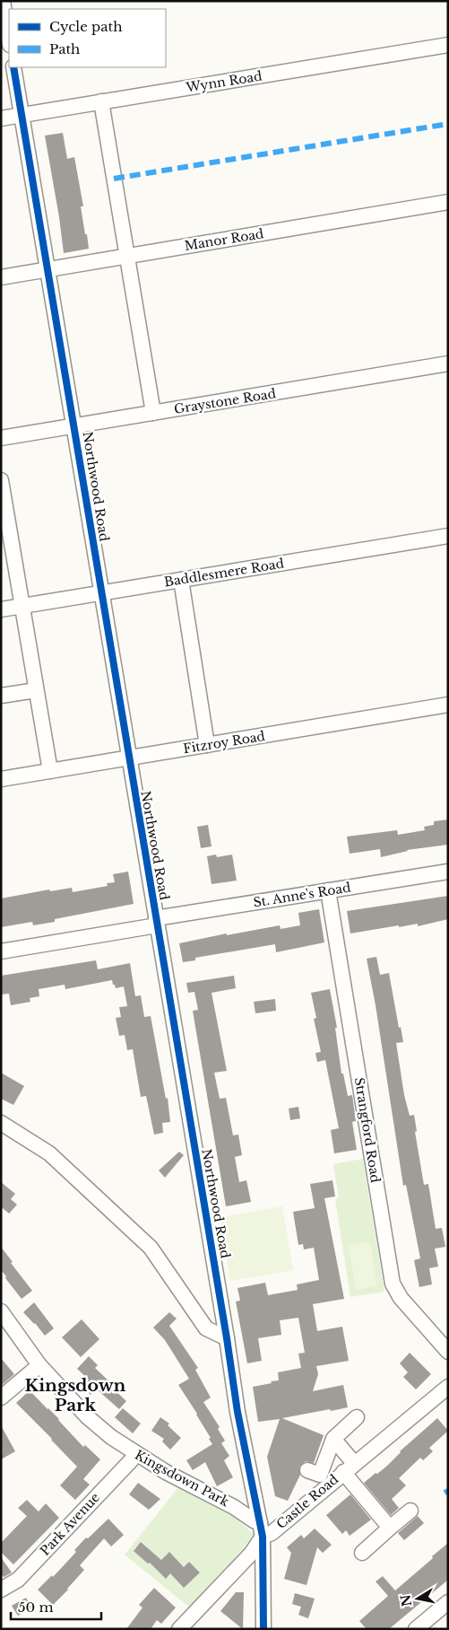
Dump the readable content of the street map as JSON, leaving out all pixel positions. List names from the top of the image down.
{
  "streets": {
    "street": [
      "Wynn Road",
      "Manor Road",
      "Graystone Road",
      "Northwood Road",
      "Baddlesmere Road",
      "Fitzroy Road",
      "St. Anne's Road",
      "Strangford Road",
      "Kingsdown Park",
      "Castle Road",
      "Park Avenue"
    ]
  },
  "crossings": [
    ["Wynn Road", "Northwood Road"],
    ["Manor Road", "Northwood Road"],
    ["Graystone Road", "Northwood Road"],
    ["Northwood Road", "Baddlesmere Road"],
    ["Northwood Road", "Fitzroy Road"],
    ["Northwood Road", "St. Anne's Road"],
    ["Northwood Road", "Kingsdown Park"],
    ["Northwood Road", "Castle Road"],
    ["St. Anne's Road", "Strangford Road"],
    ["Kingsdown Park", "Park Avenue"]
  ],
  "districts": ["Kingsdown Park"],
  "legend": ["Cycle path", "Path"],
  "scale_bar": "50 m",
  "north": "left"
}
